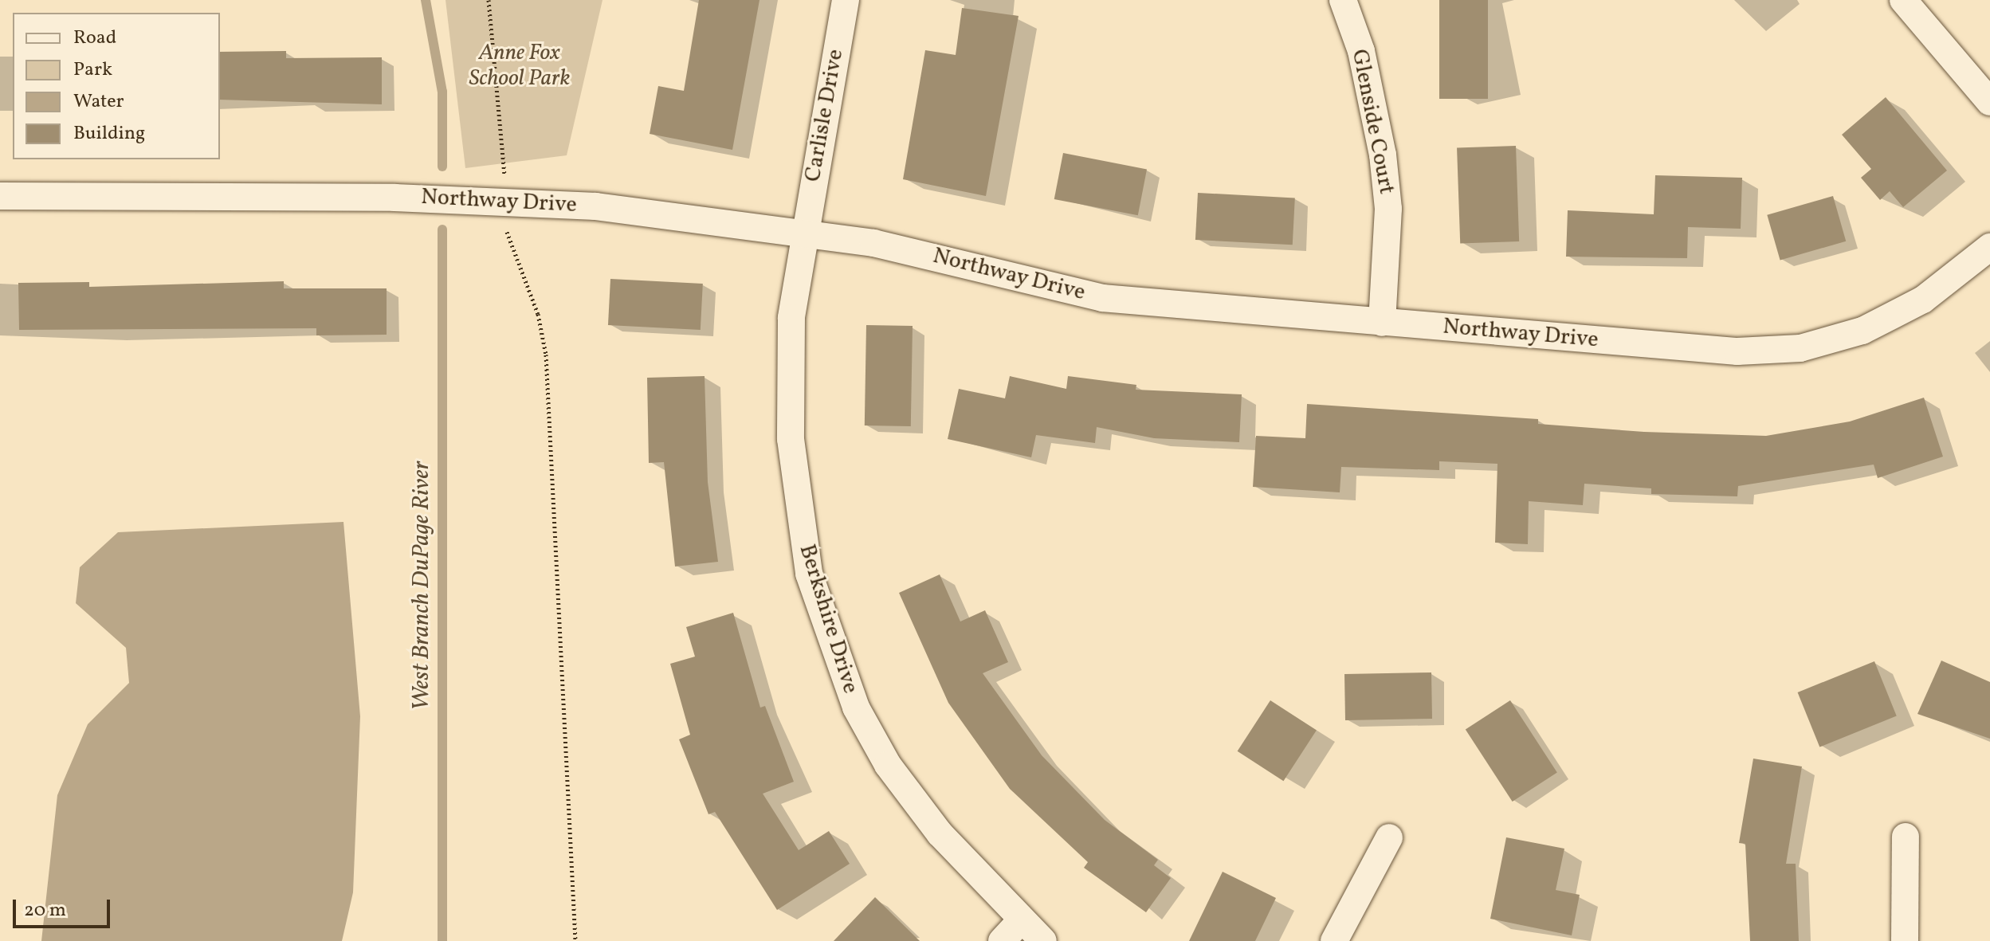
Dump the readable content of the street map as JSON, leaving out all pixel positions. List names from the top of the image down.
{
  "streets": {
    "street": [
      "Carlisle Drive",
      "Glenside Court",
      "Northway Drive",
      "Berkshire Drive"
    ]
  },
  "crossings": [
    ["Carlisle Drive", "Northway Drive"],
    ["Carlisle Drive", "Berkshire Drive"],
    ["Glenside Court", "Northway Drive"],
    ["Northway Drive", "Berkshire Drive"]
  ],
  "water": ["West Branch DuPage River"],
  "parks": ["Anne Fox School Park"],
  "legend": [
    "Road",
    "Park",
    "Water",
    "Building"
  ],
  "scale_bar": "20 m"
}
